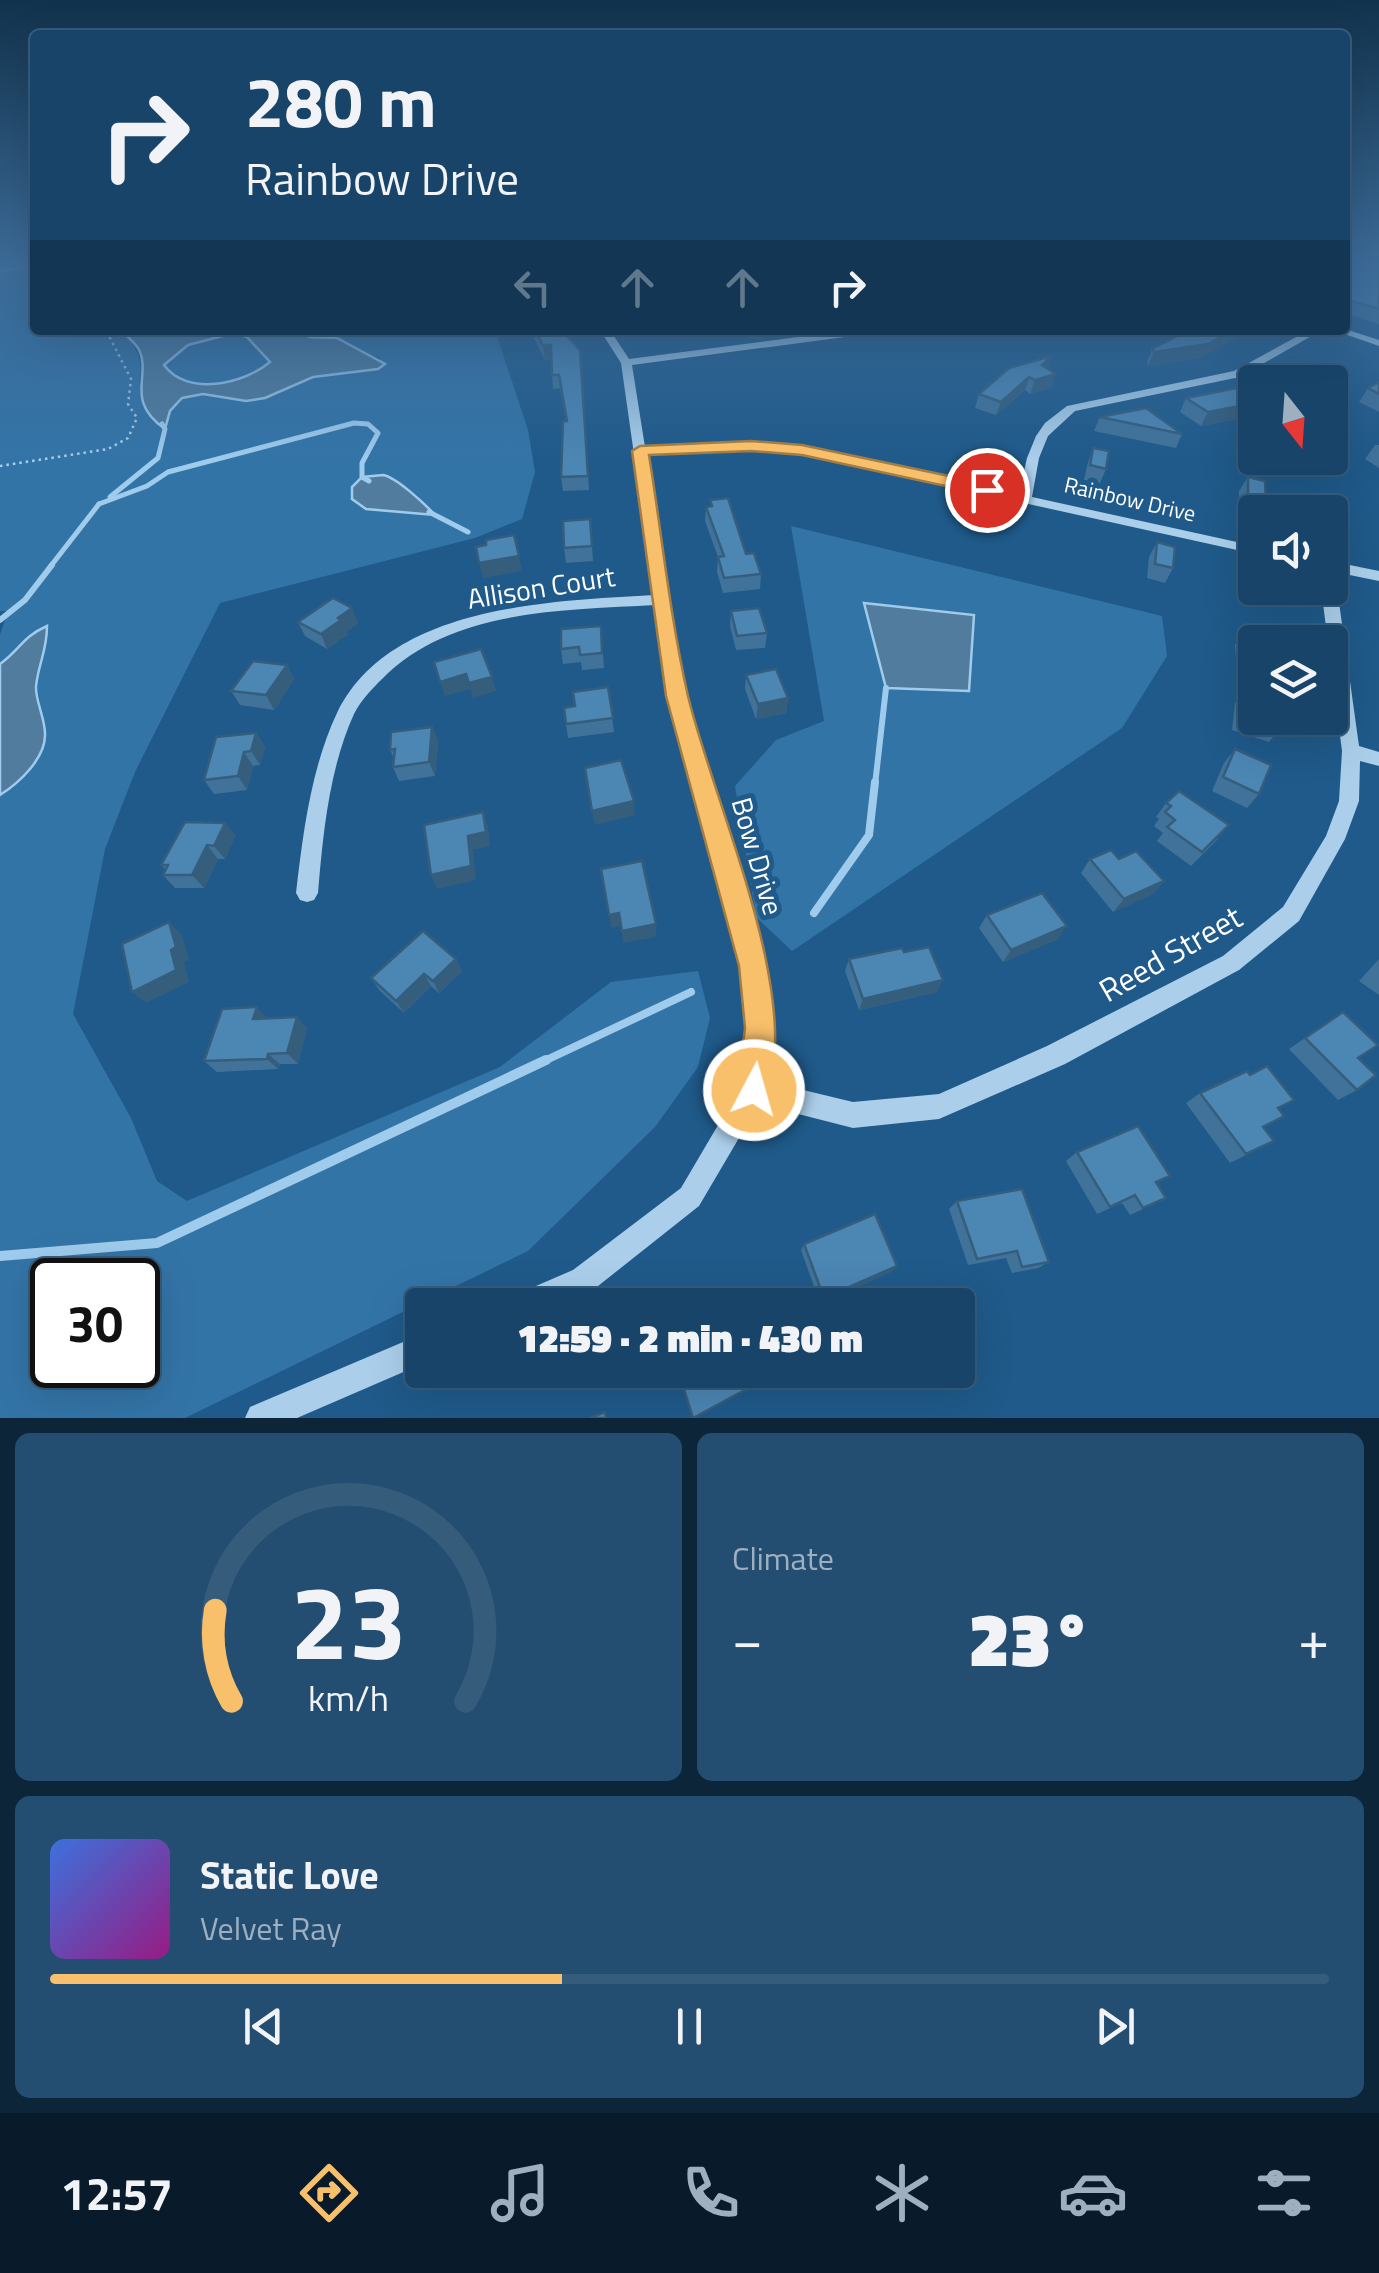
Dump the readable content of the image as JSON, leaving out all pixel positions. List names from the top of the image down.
{
  "streets": {
    "street": [
      "Rainbow Drive",
      "Allison Court",
      "Bow Drive",
      "Reed Street"
    ]
  },
  "crossings": [
    ["Rainbow Drive", "Bow Drive"],
    ["Allison Court", "Bow Drive"],
    ["Bow Drive", "Reed Street"]
  ],
  "north": "bottom",
  "page": {
    "turn": ["280 m", "Rainbow Drive"],
    "limit": "30",
    "trip": "12:59 · 2 min · 430 m",
    "tile": "Climate",
    "heat": ["−", "23°", "+"],
    "song": ["Static Love", "Velvet Ray"],
    "tabs": "12:57",
    "gauge": ["23", "km/h"]
  }
}
